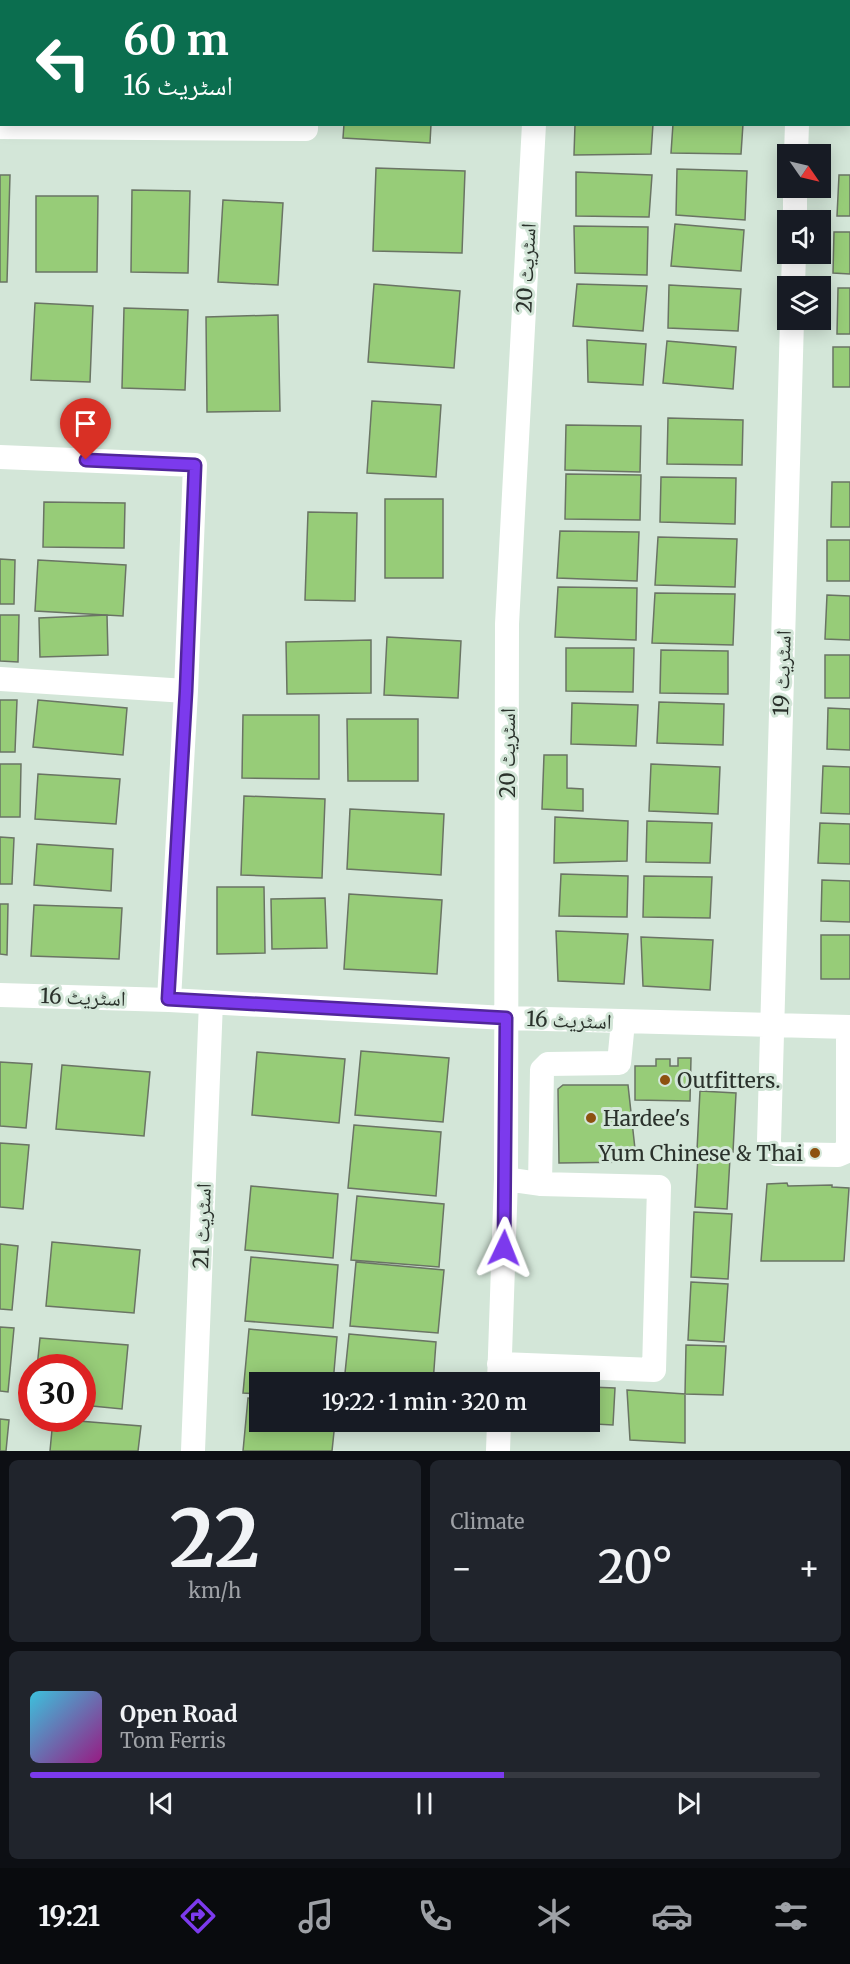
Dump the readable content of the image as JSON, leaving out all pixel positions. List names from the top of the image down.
{
  "streets": {
    "street": [
      "اسٹریٹ 20",
      "اسٹریٹ 19",
      "اسٹریٹ 16",
      "اسٹریٹ 21"
    ]
  },
  "crossings": [
    ["اسٹریٹ 20", "اسٹریٹ 16"],
    ["اسٹریٹ 19", "اسٹریٹ 16"],
    ["اسٹریٹ 16", "اسٹریٹ 21"]
  ],
  "places": ["Outfitters.", "Hardee's", "Yum Chinese & Thai"],
  "north": "bottom right",
  "page": {
    "turn": ["60 m", "اسٹریٹ 16"],
    "limit": "30",
    "trip": "19:22 · 1 min · 320 m",
    "tile": [
      ["22", "km/h"],
      "Climate"
    ],
    "heat": ["−", "20°", "+"],
    "song": ["Open Road", "Tom Ferris"],
    "tabs": "19:21"
  }
}
